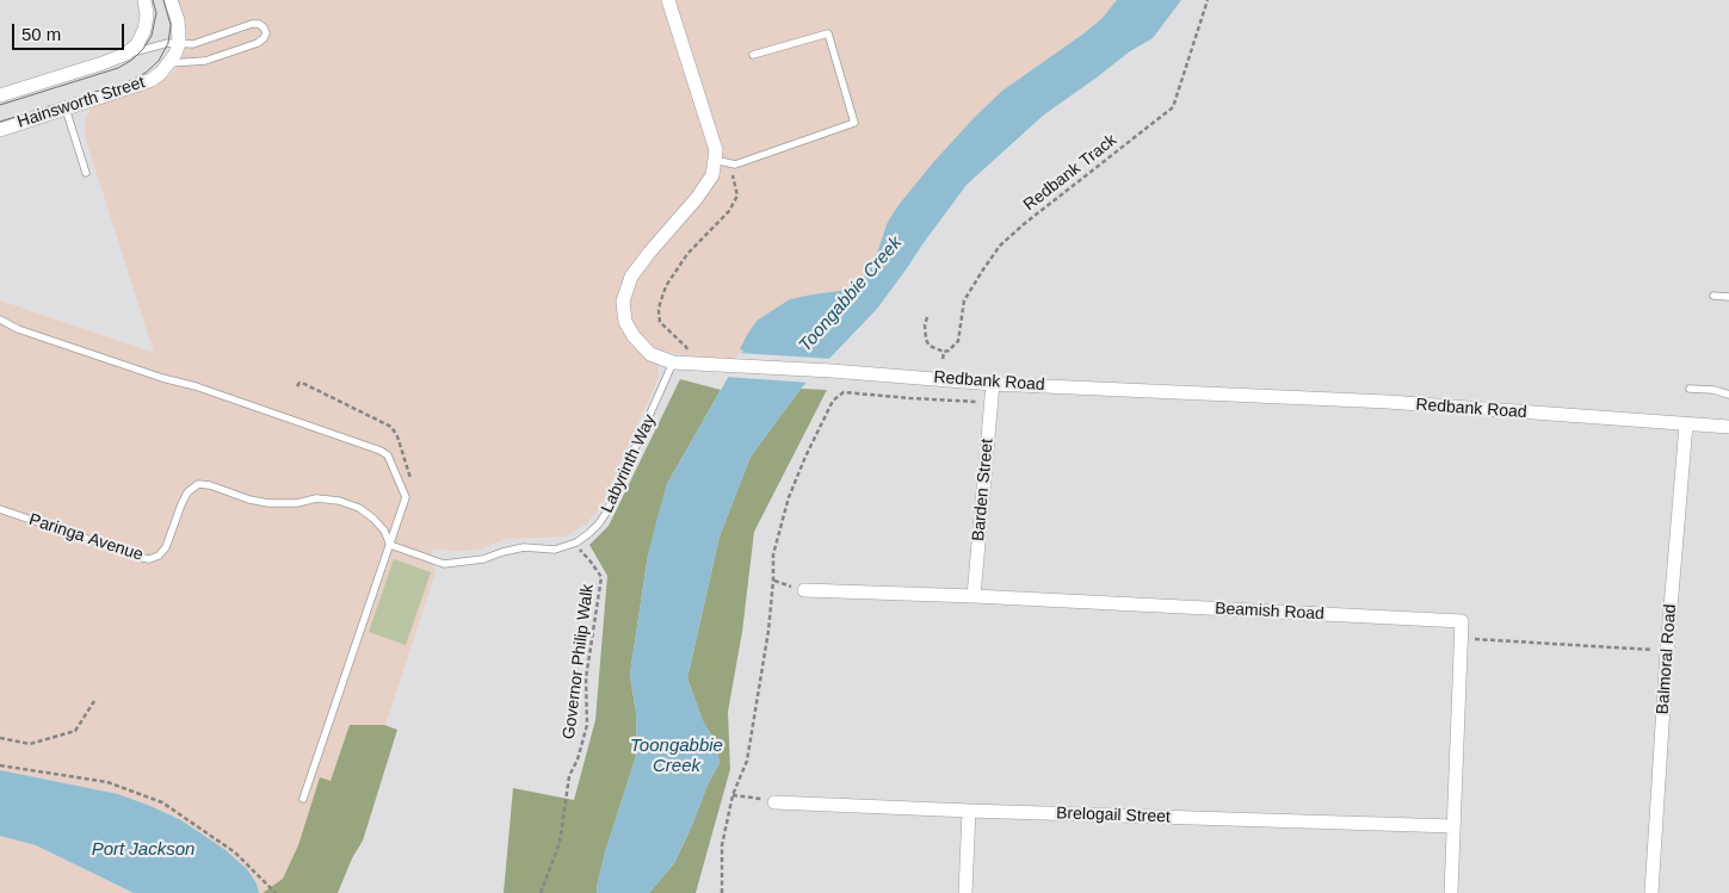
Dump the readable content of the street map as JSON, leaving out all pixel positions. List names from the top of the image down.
{
  "streets": {
    "street": [
      "Hainsworth Street",
      "Redbank Road",
      "Barden Street",
      "Beamish Road",
      "Balmoral Road",
      "Brelogail Street"
    ],
    "lane": ["Labyrinth Way", "Paringa Avenue"],
    "path": ["Redbank Track", "Governor Philip Walk"]
  },
  "crossings": [
    ["Redbank Road", "Labyrinth Way"],
    ["Redbank Road", "Barden Street"],
    ["Redbank Road", "Balmoral Road"],
    ["Labyrinth Way", "Paringa Avenue"],
    ["Labyrinth Way", "Governor Philip Walk"],
    ["Barden Street", "Beamish Road"]
  ],
  "water": ["Toongabbie Creek", "Port Jackson"],
  "scale_bar": "50 m"
}
